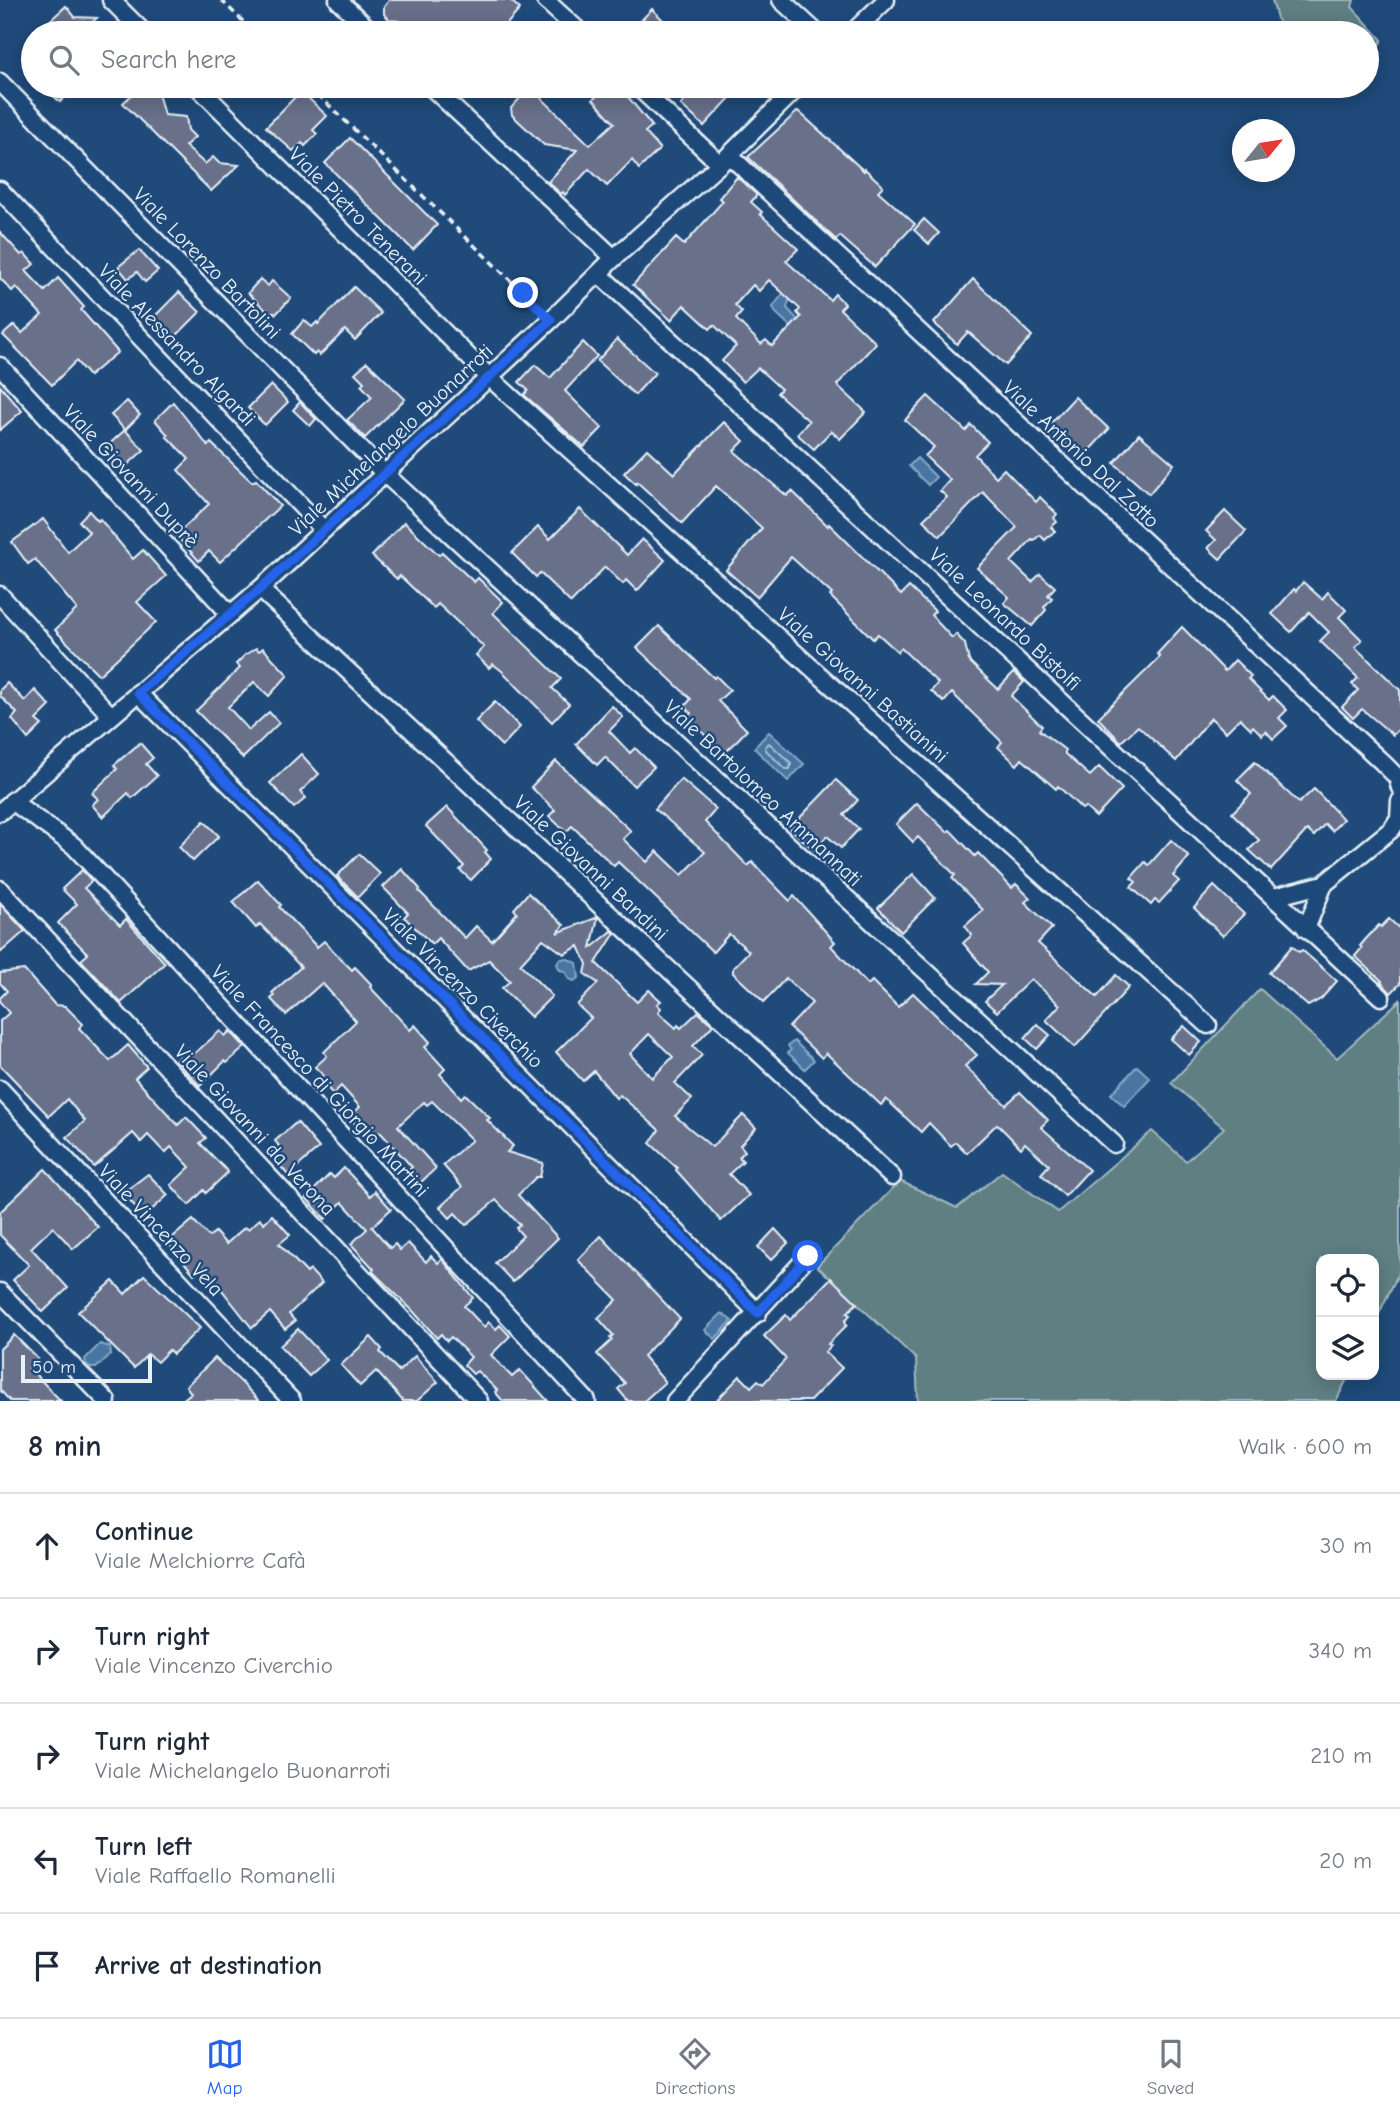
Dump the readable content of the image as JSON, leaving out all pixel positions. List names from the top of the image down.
{
  "streets": {
    "street": [
      "Viale Pietro Tenerani",
      "Viale Lorenzo Bartolini",
      "Viale Alessandro Algardi",
      "Viale Michelangelo Buonarroti",
      "Viale Antonio Dal Zotto",
      "Viale Giovanni Duprè",
      "Viale Leonardo Bistolfi",
      "Viale Giovanni Bastianini",
      "Viale Bartolomeo Ammannati",
      "Viale Giovanni Bandini",
      "Viale Vincenzo Civerchio",
      "Viale Francesco di Giorgio Martini",
      "Viale Giovanni da Verona",
      "Viale Vincenzo Vela"
    ]
  },
  "crossings": [
    ["Viale Pietro Tenerani", "Viale Michelangelo Buonarroti"],
    ["Viale Pietro Tenerani", "Viale Giovanni Bastianini"],
    ["Viale Lorenzo Bartolini", "Viale Michelangelo Buonarroti"],
    ["Viale Lorenzo Bartolini", "Viale Bartolomeo Ammannati"],
    ["Viale Alessandro Algardi", "Viale Michelangelo Buonarroti"],
    ["Viale Michelangelo Buonarroti", "Viale Antonio Dal Zotto"],
    ["Viale Michelangelo Buonarroti", "Viale Giovanni Duprè"],
    ["Viale Michelangelo Buonarroti", "Viale Leonardo Bistolfi"],
    ["Viale Michelangelo Buonarroti", "Viale Giovanni Bastianini"],
    ["Viale Michelangelo Buonarroti", "Viale Bartolomeo Ammannati"],
    ["Viale Michelangelo Buonarroti", "Viale Giovanni Bandini"],
    ["Viale Michelangelo Buonarroti", "Viale Vincenzo Civerchio"],
    ["Viale Michelangelo Buonarroti", "Viale Francesco di Giorgio Martini"]
  ],
  "scale_bar": "50 m",
  "north": "top right",
  "page": {
    "search": "Search here",
    "scale": "50 m",
    "heading": ["8 min", "Walk · 600 m"],
    "list": [
      ["Continue", "Viale Melchiorre Cafà", "30 m"],
      ["Turn right", "Viale Vincenzo Civerchio", "340 m"],
      ["Turn right", "Viale Michelangelo Buonarroti", "210 m"],
      ["Turn left", "Viale Raffaello Romanelli", "20 m"],
      "Arrive at destination"
    ],
    "nav": ["Map", "Directions", "Saved"]
  }
}
